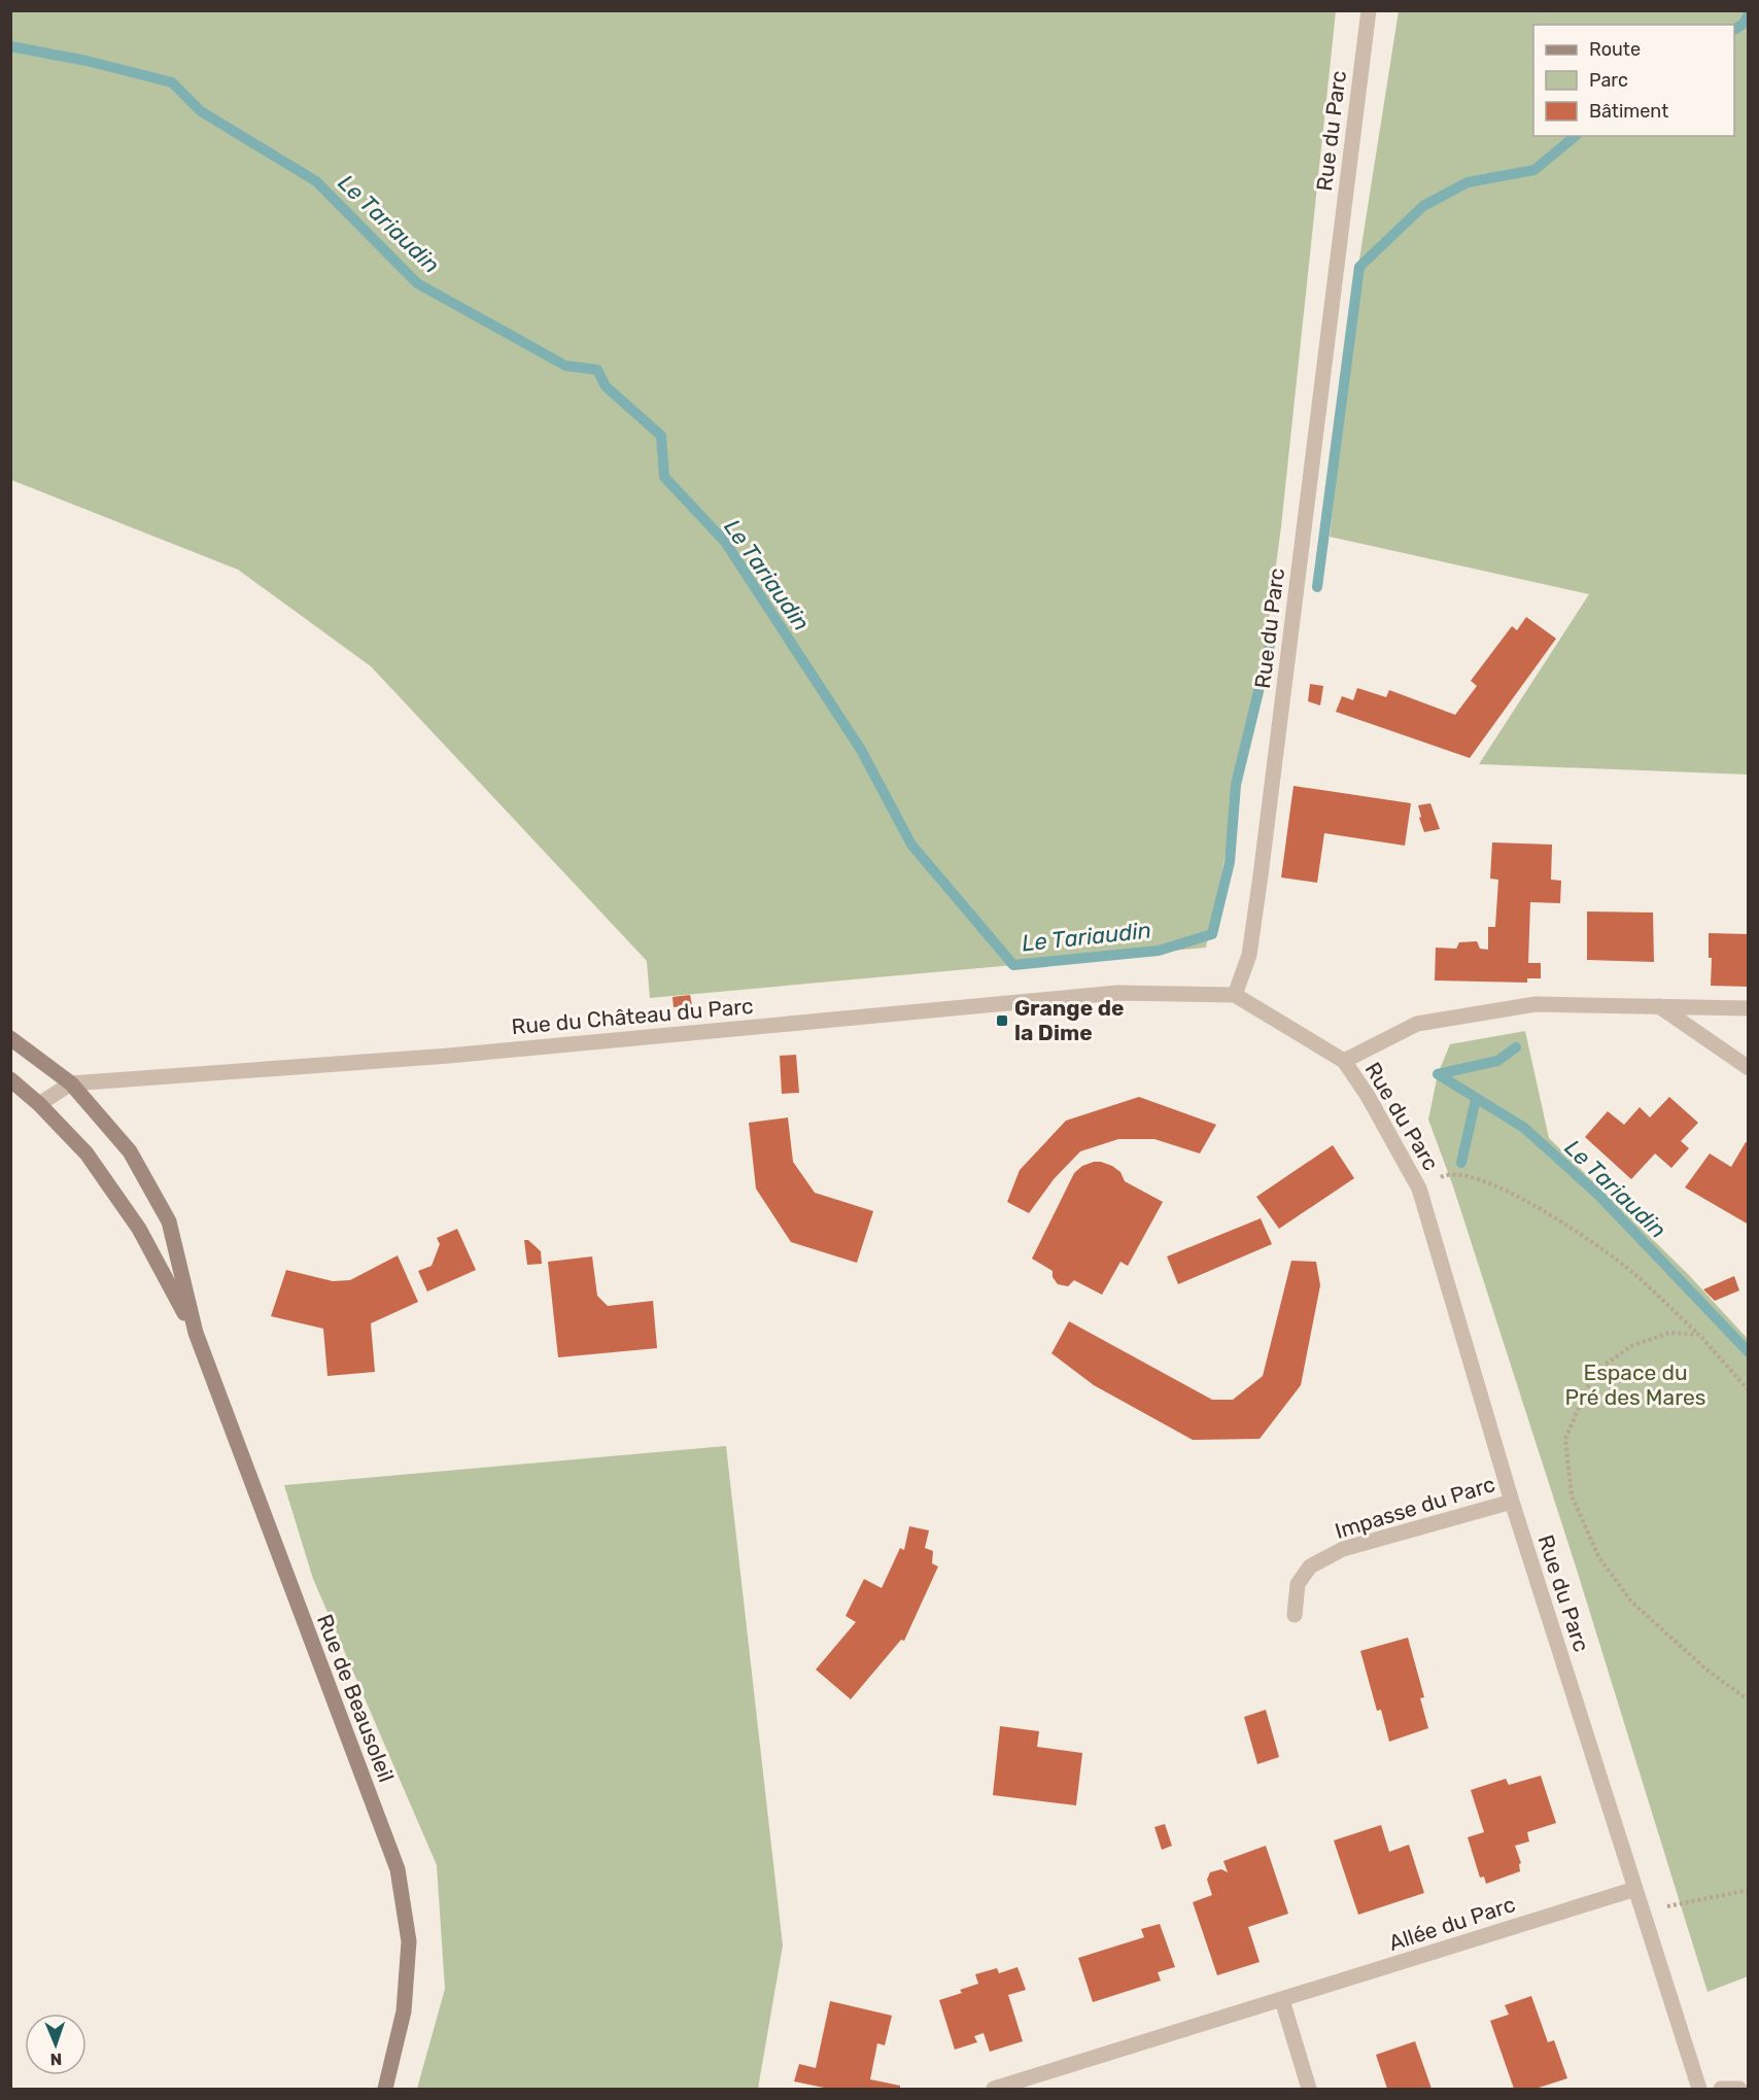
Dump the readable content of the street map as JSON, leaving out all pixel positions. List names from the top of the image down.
{
  "streets": {
    "street": [
      "Rue du Parc",
      "Rue du Château du Parc",
      "Impasse du Parc",
      "Rue de Beausoleil",
      "Allée du Parc"
    ]
  },
  "crossings": [
    ["Rue du Parc", "Rue du Château du Parc"],
    ["Rue du Parc", "Impasse du Parc"],
    ["Rue du Parc", "Allée du Parc"],
    ["Rue du Château du Parc", "Rue de Beausoleil"]
  ],
  "water": ["Le Tariaudin"],
  "parks": ["Espace du Pré des Mares"],
  "places": {
    "transit": ["Grange de la Dime"]
  },
  "legend": ["Route", "Parc", "Bâtiment"],
  "north": "bottom"
}
